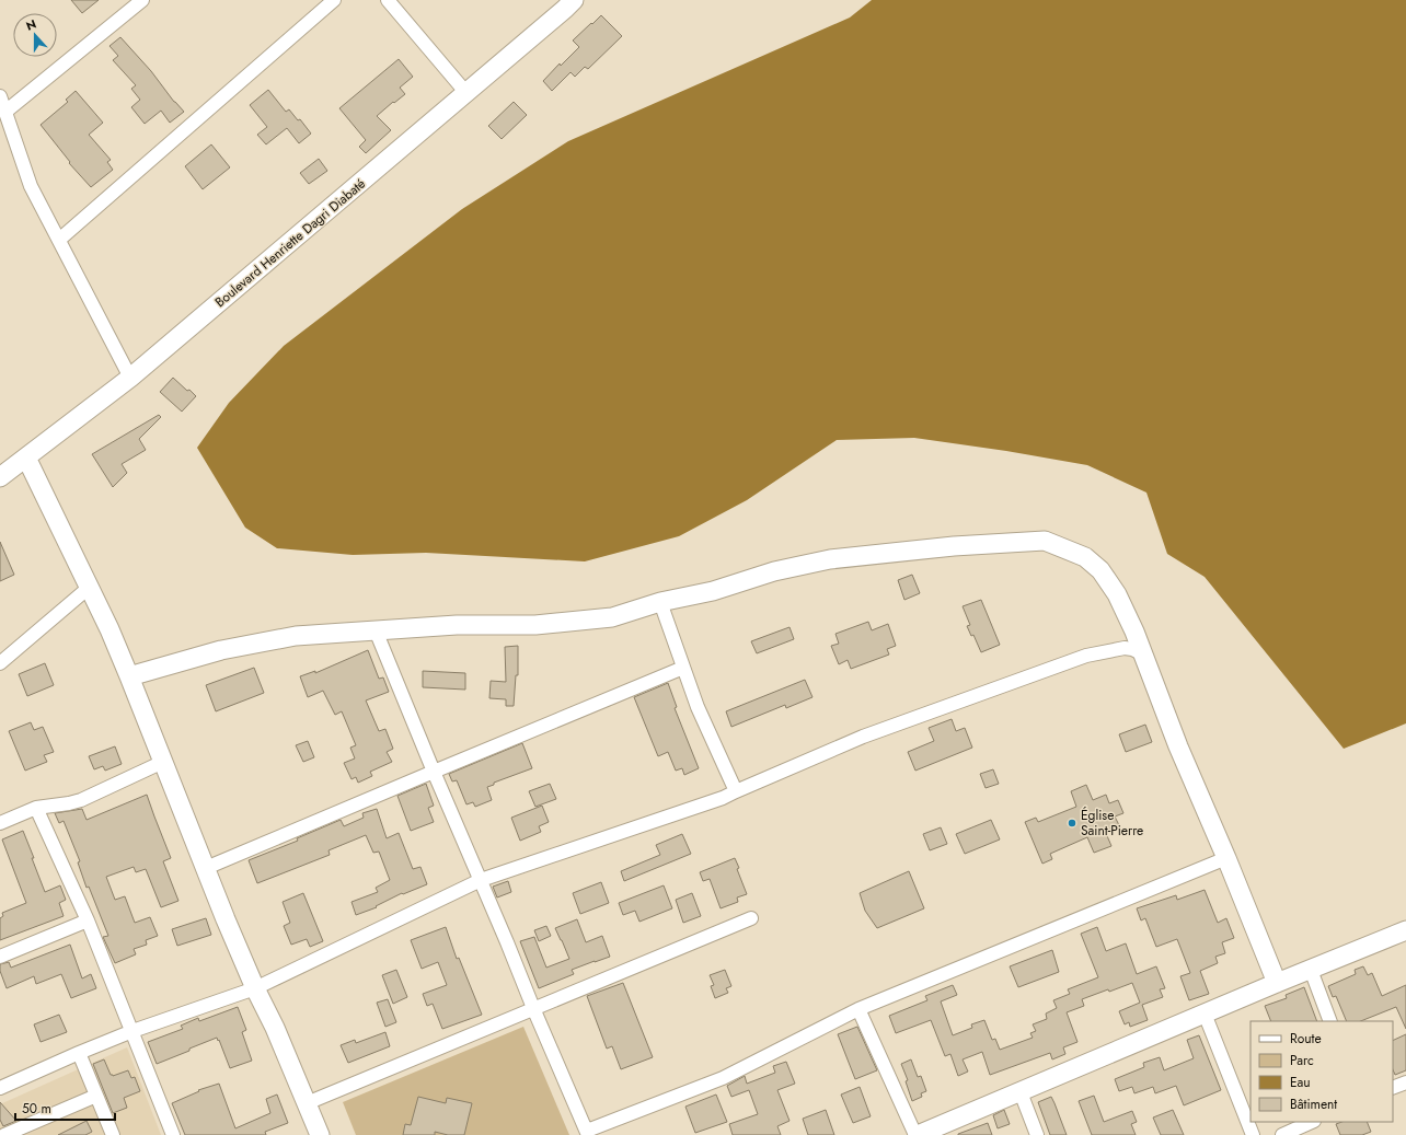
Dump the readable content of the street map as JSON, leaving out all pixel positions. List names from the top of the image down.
{
  "streets": {
    "street": ["Boulevard Henriette Dagri Diabaté"]
  },
  "places": ["Église Saint-Pierre"],
  "legend": [
    "Route",
    "Parc",
    "Eau",
    "Bâtiment"
  ],
  "scale_bar": "50 m",
  "north": "top"
}
